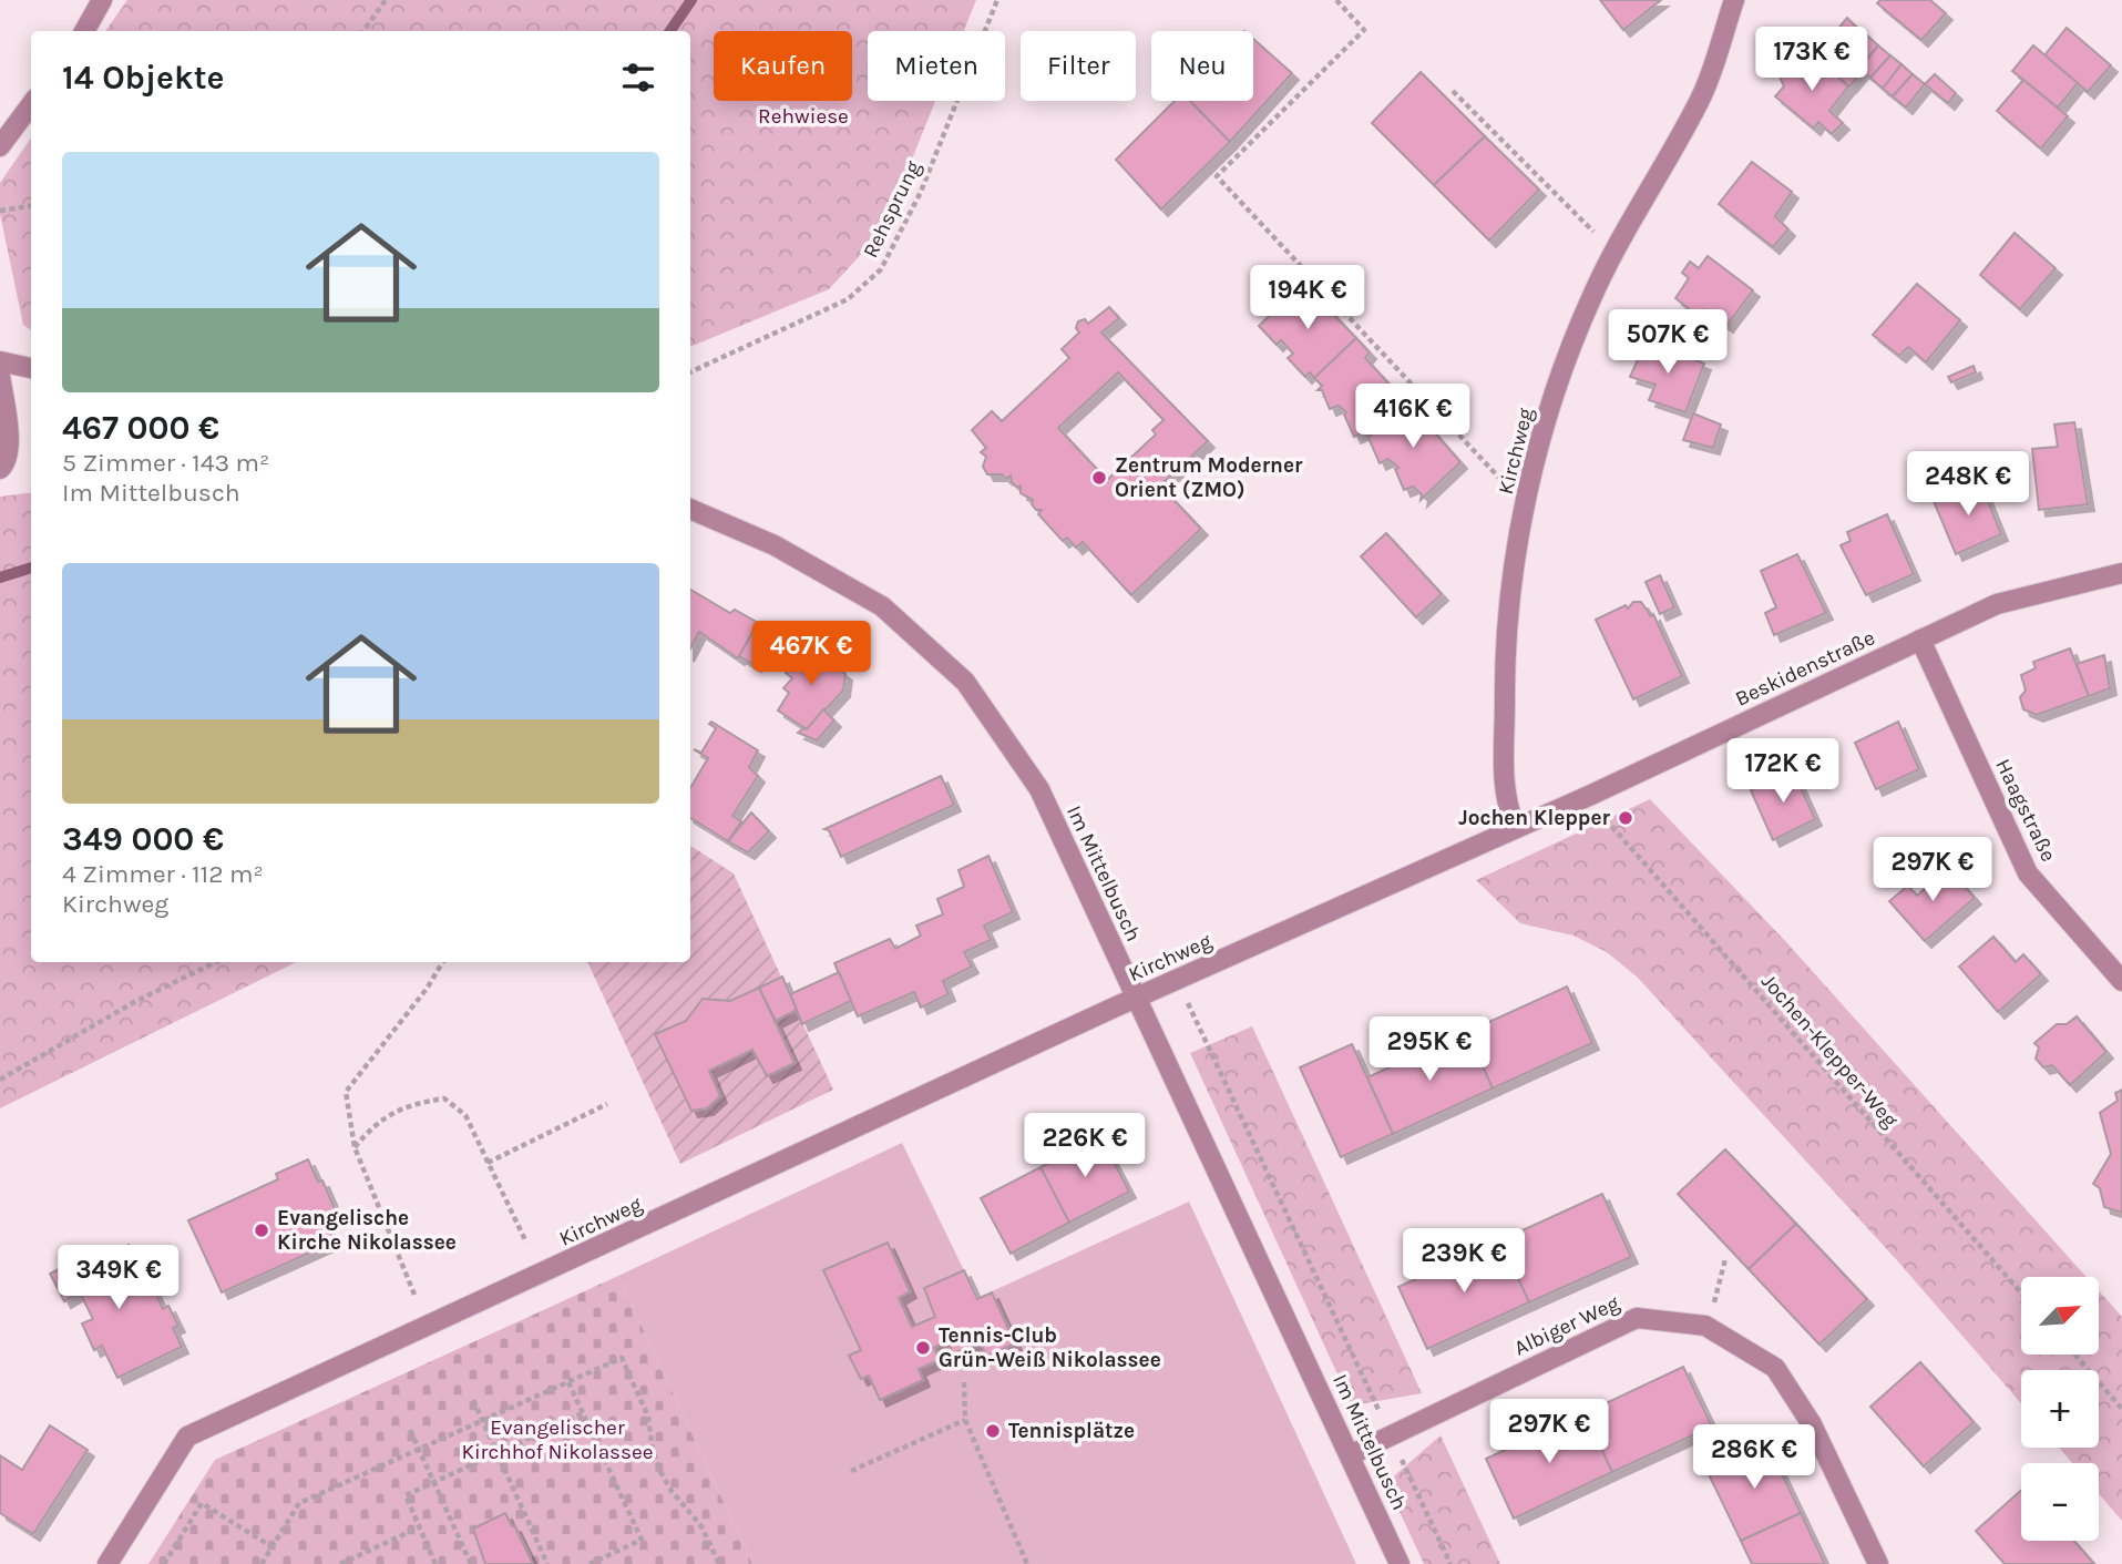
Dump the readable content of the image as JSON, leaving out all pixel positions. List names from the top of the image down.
{
  "streets": {
    "street": [
      "Kirchweg",
      "Beskidenstraße",
      "Haagstraße",
      "Im Mittelbusch",
      "Albiger Weg"
    ],
    "path": ["Rehsprung", "Jochen-Klepper-Weg"]
  },
  "crossings": [
    ["Kirchweg", "Beskidenstraße"],
    ["Kirchweg", "Im Mittelbusch"],
    ["Beskidenstraße", "Haagstraße"],
    ["Im Mittelbusch", "Albiger Weg"]
  ],
  "parks": ["Rehwiese", "Evangelischer Kirchhof Nikolassee"],
  "places": [
    "Zentrum Moderner Orient (ZMO)",
    "Jochen Klepper",
    "Evangelische Kirche Nikolassee",
    "Tennis-Club Grün-Weiß Nikolassee",
    "Tennisplätze"
  ],
  "north": "top right",
  "page": {
    "price": [
      "173K €",
      "194K €",
      "507K €",
      "416K €",
      "248K €",
      "467K €",
      "172K €",
      "297K €",
      "295K €",
      "226K €",
      "239K €",
      "349K €",
      "297K €",
      "286K €"
    ],
    "chip": [
      "Kaufen",
      "Mieten",
      "Filter",
      "Neu"
    ],
    "heading": "14 Objekte",
    "list": [
      {
        "name": "467 000 €",
        "note": "5 Zimmer · 143 m² · Im Mittelbusch"
      },
      {
        "name": "349 000 €",
        "note": "4 Zimmer · 112 m² · Kirchweg"
      }
    ],
    "map_buttons": ["+", "−"]
  }
}
